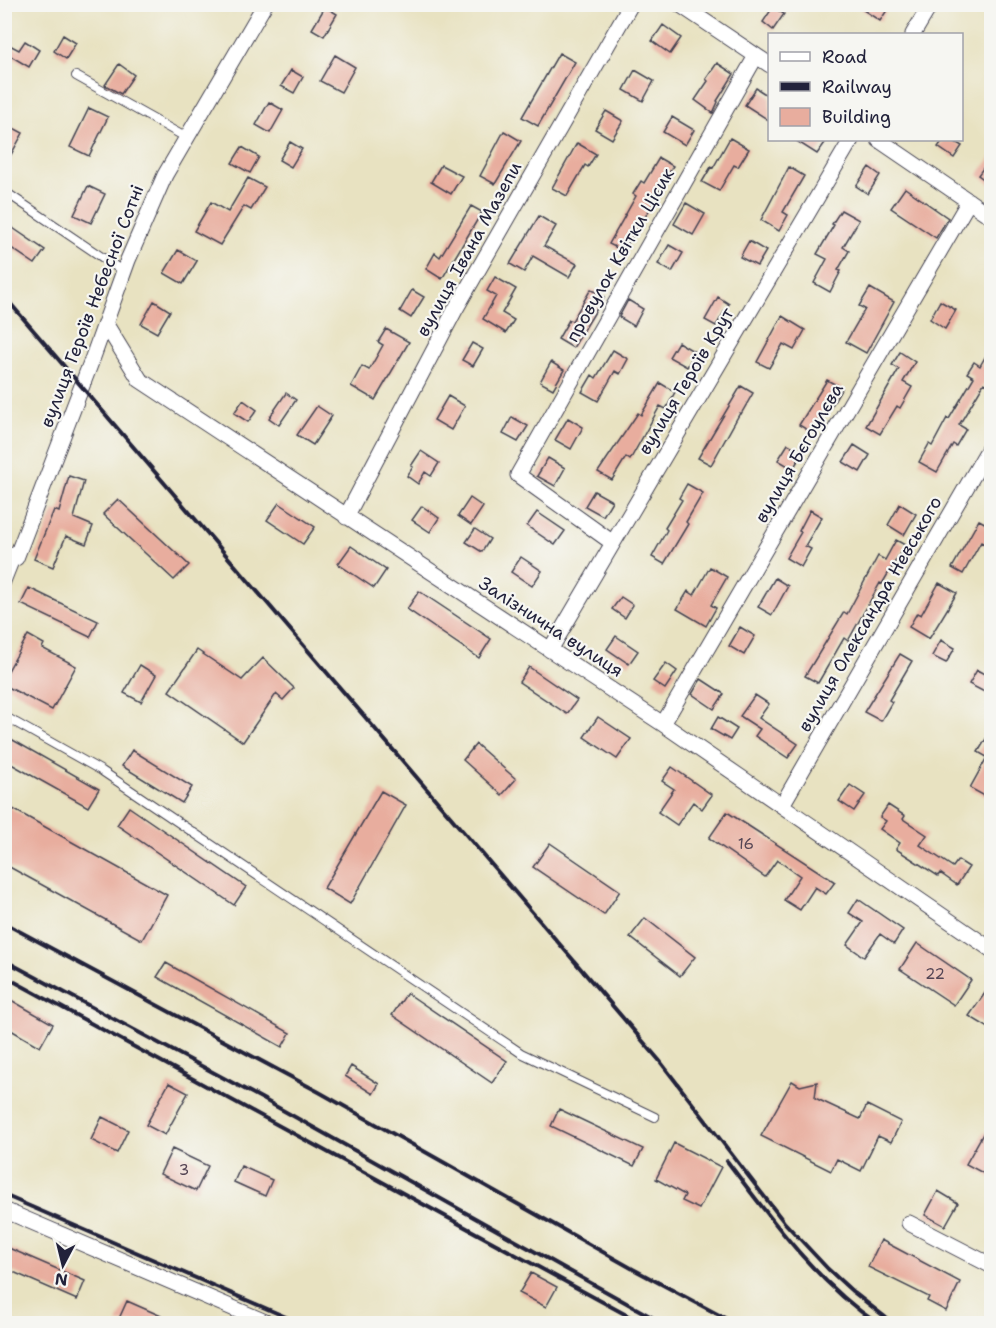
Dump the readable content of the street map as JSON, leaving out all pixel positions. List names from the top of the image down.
{
  "streets": {
    "street": [
      "вулиця Івана Мазепи",
      "провулок Квітки Цісик",
      "вулиця Героїв Небесної Сотні",
      "вулиця Героїв Крут",
      "вулиця Бєгоулєва",
      "вулиця Олександра Невського",
      "Залізнична вулиця"
    ]
  },
  "crossings": [
    ["вулиця Івана Мазепи", "Залізнична вулиця"],
    ["провулок Квітки Цісик", "вулиця Героїв Крут"],
    ["вулиця Героїв Небесної Сотні", "Залізнична вулиця"],
    ["вулиця Героїв Крут", "Залізнична вулиця"],
    ["вулиця Бєгоулєва", "Залізнична вулиця"],
    ["вулиця Олександра Невського", "Залізнична вулиця"]
  ],
  "house_numbers": ["16", "22", "3"],
  "legend": ["Road", "Railway", "Building"],
  "north": "bottom"
}
